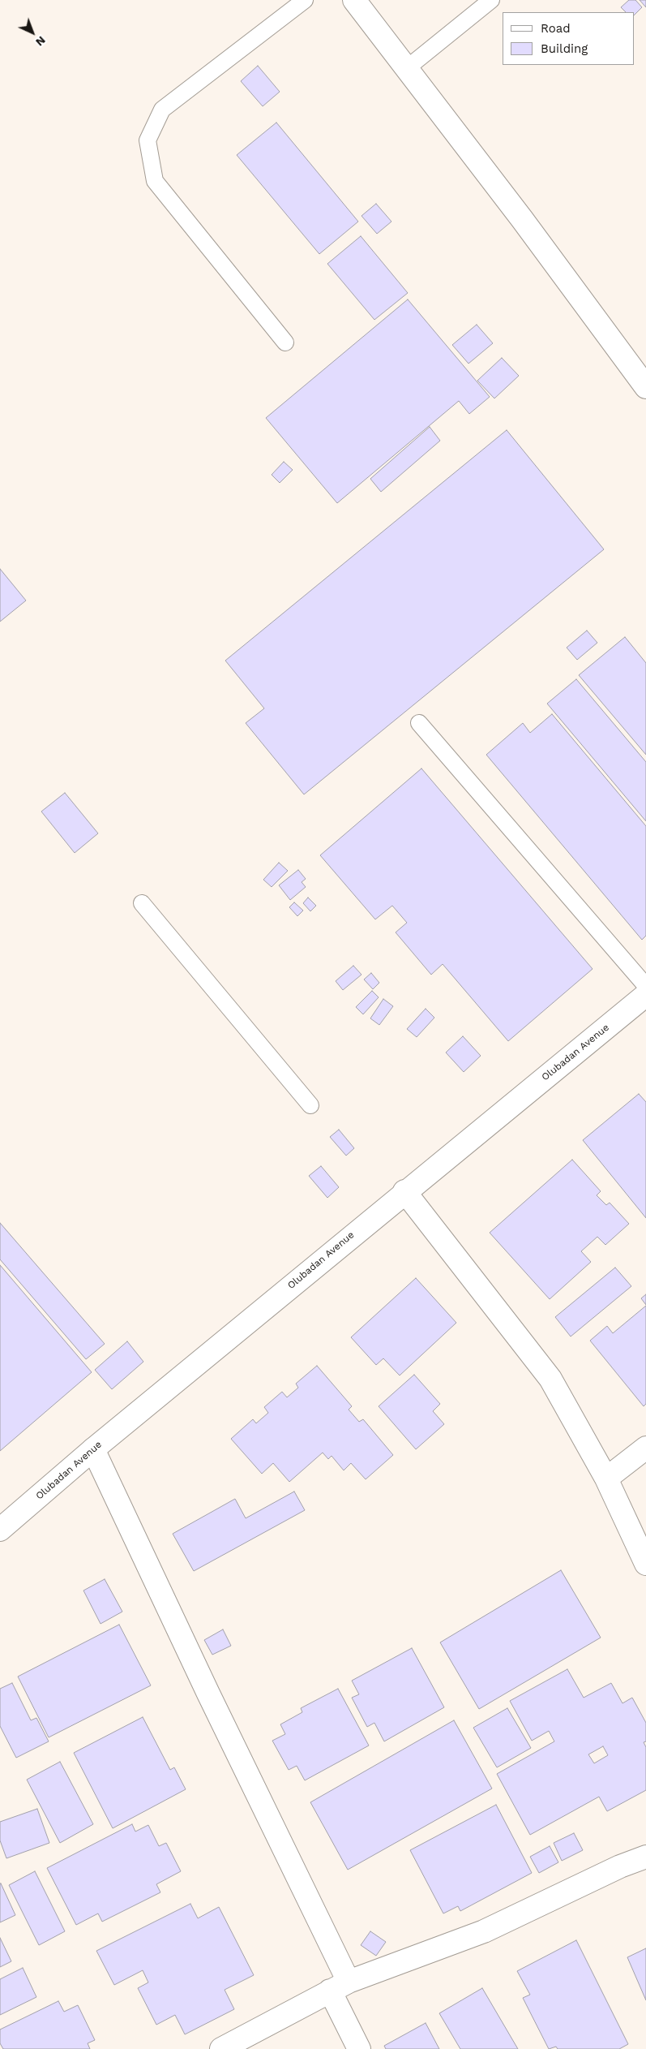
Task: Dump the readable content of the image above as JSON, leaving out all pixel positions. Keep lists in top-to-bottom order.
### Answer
{
  "streets": {
    "street": ["Olubadan Avenue"]
  },
  "legend": ["Road", "Building"],
  "north": "bottom right"
}
